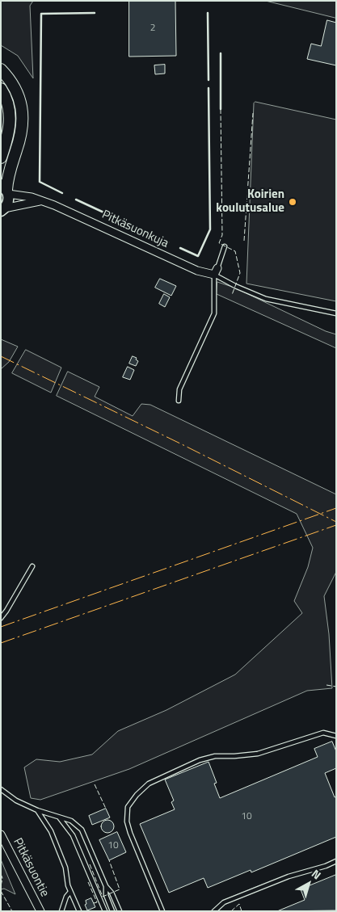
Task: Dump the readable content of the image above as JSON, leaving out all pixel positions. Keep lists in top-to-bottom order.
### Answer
{
  "streets": {
    "street": ["Pitkäsuonkuja", "Pitkäsuontie"]
  },
  "places": ["Koirien koulutusalue"],
  "house_numbers": ["2", "10", "10"],
  "north": "top right"
}
